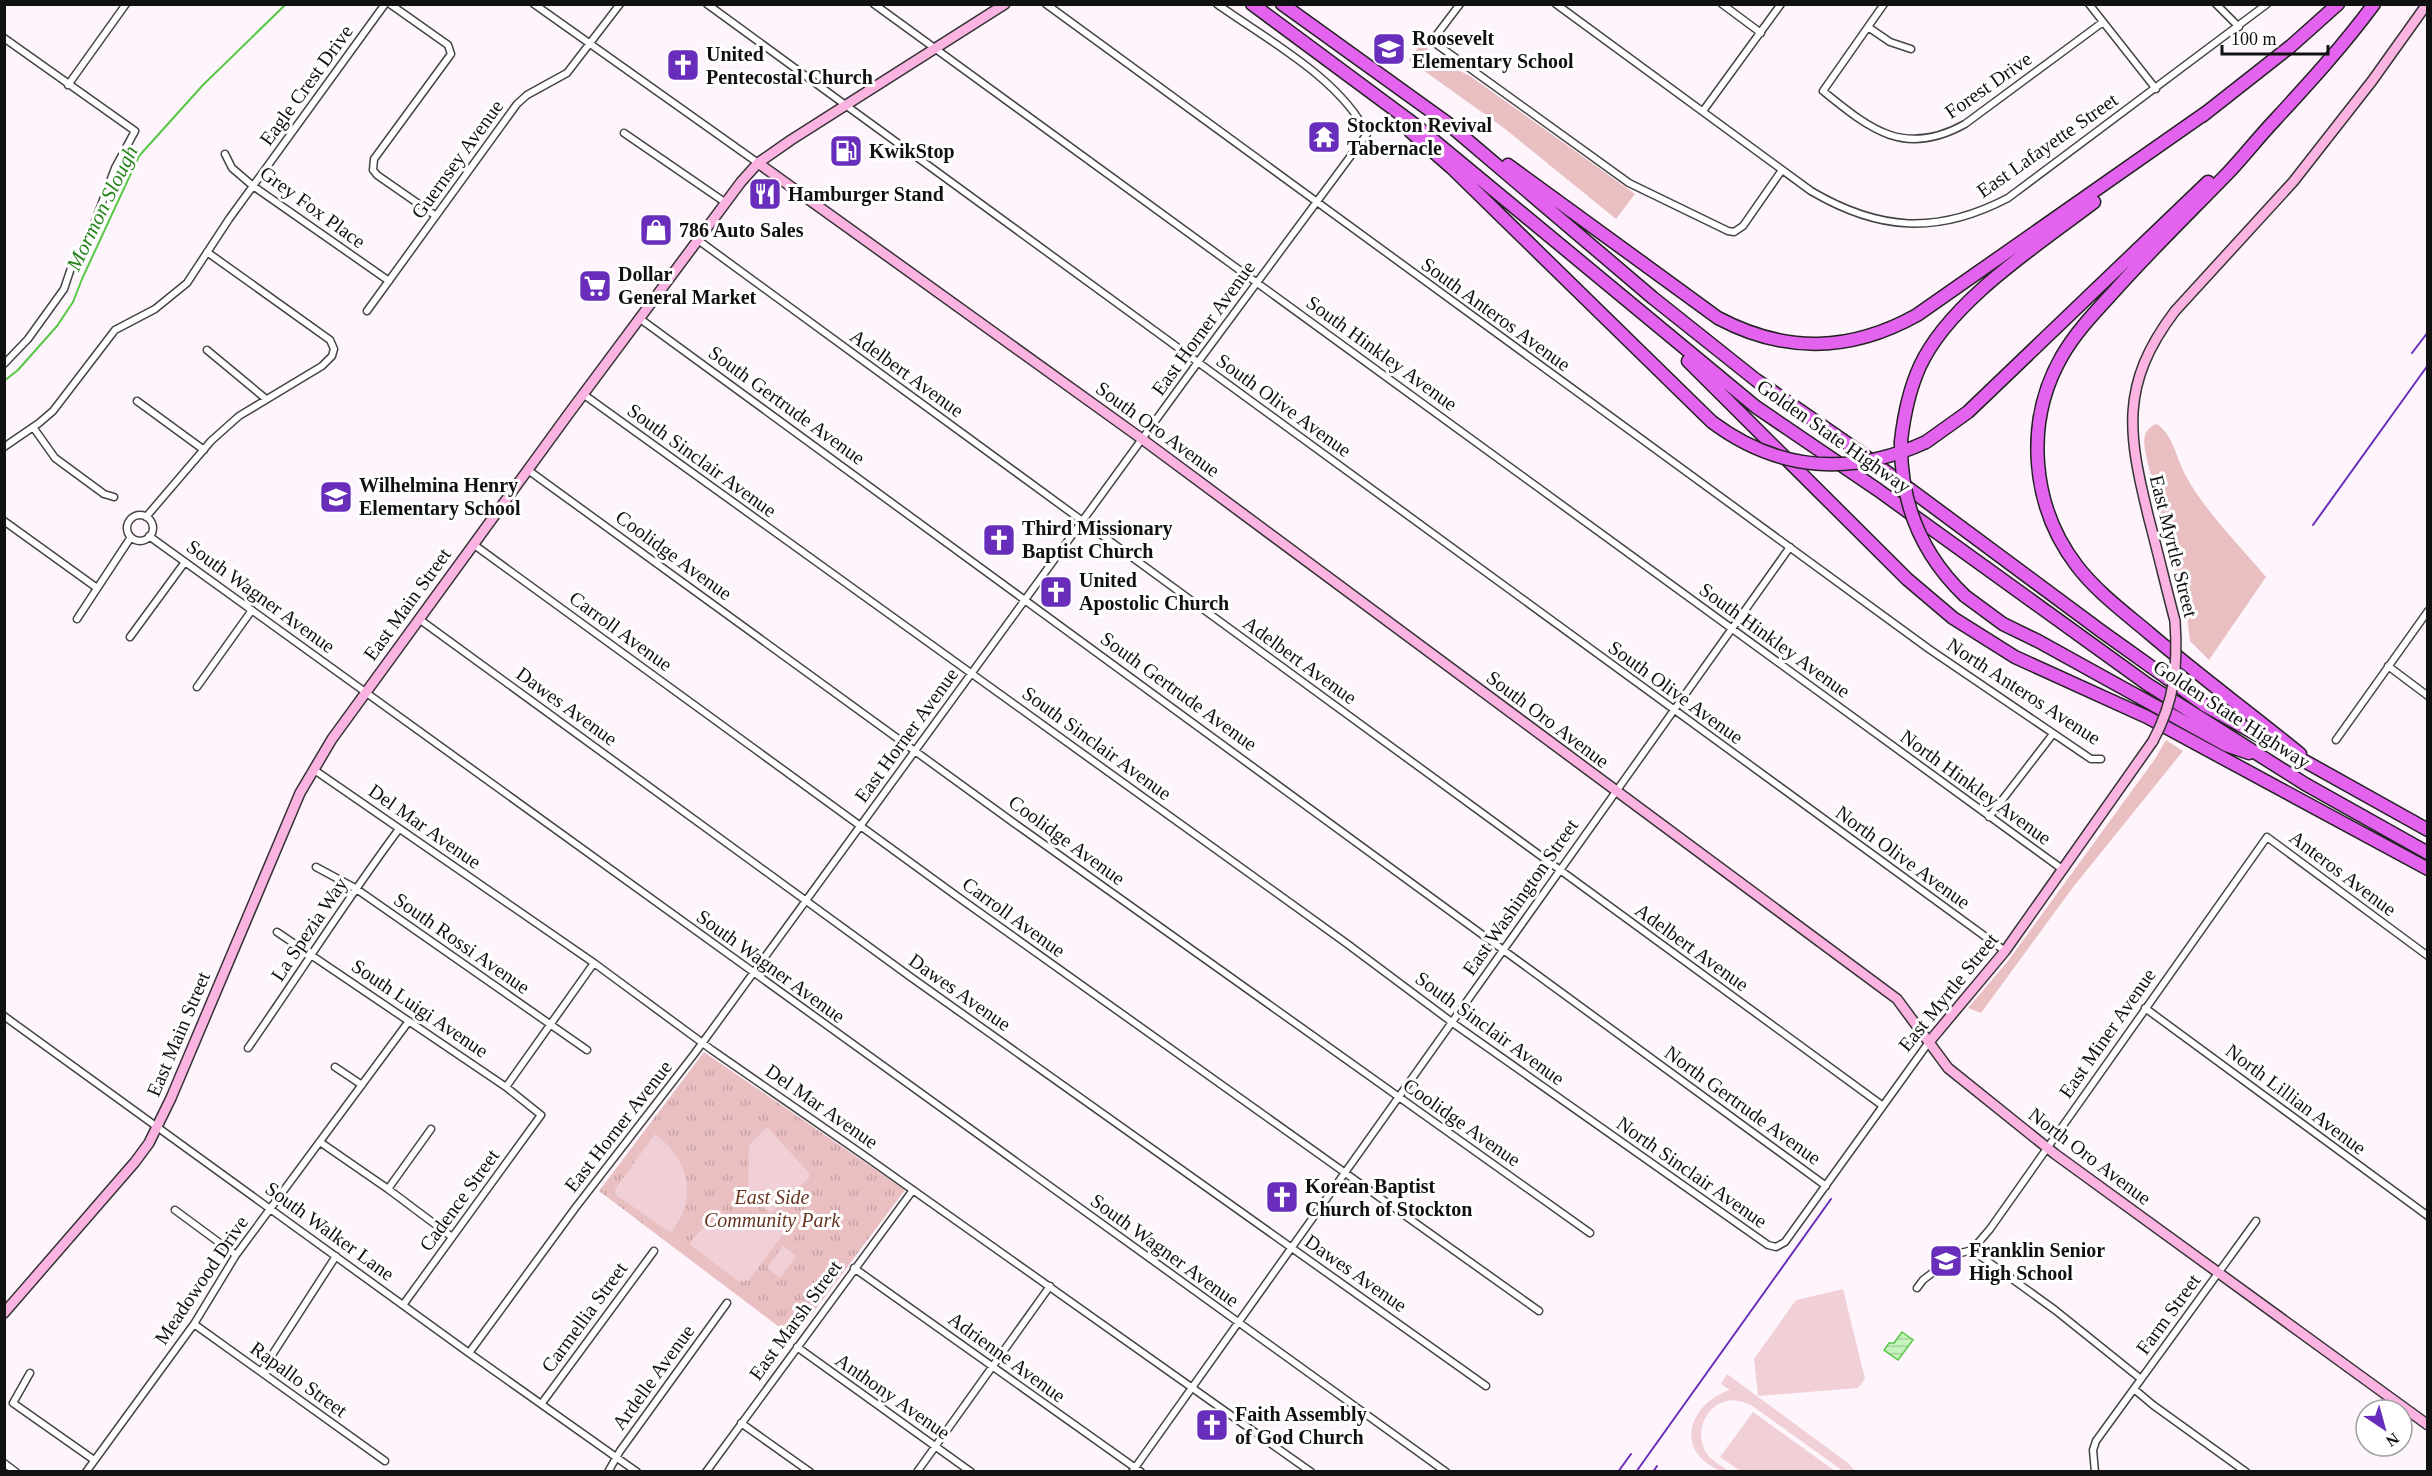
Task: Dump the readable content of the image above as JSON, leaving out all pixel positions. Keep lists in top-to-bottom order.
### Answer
{
  "streets": {
    "highway": ["Golden State Highway"],
    "street": [
      "Eagle Crest Drive",
      "Forest Drive",
      "East Lafayette Street",
      "Guernsey Avenue",
      "Grey Fox Place",
      "South Anteros Avenue",
      "East Horner Avenue",
      "South Hinkley Avenue",
      "Adelbert Avenue",
      "South Gertrude Avenue",
      "South Olive Avenue",
      "South Oro Avenue",
      "South Sinclair Avenue",
      "East Myrtle Street",
      "Coolidge Avenue",
      "South Wagner Avenue",
      "East Main Street",
      "Carroll Avenue",
      "North Anteros Avenue",
      "Dawes Avenue",
      "North Hinkley Avenue",
      "Del Mar Avenue",
      "North Olive Avenue",
      "Anteros Avenue",
      "East Washington Street",
      "La Spezia Way",
      "South Rossi Avenue",
      "South Luigi Avenue",
      "East Miner Avenue",
      "North Lillian Avenue",
      "North Gertrude Avenue",
      "North Oro Avenue",
      "North Sinclair Avenue",
      "Cadence Street",
      "South Walker Lane",
      "Meadowood Drive",
      "Farm Street",
      "Carmellia Street",
      "East Marsh Street",
      "Adrienne Avenue",
      "Ardelle Avenue",
      "Rapallo Street",
      "Anthony Avenue"
    ]
  },
  "crossings": [
    ["Eagle Crest Drive", "Grey Fox Place"],
    ["Guernsey Avenue", "Grey Fox Place"],
    ["Guernsey Avenue", "South Oro Avenue"],
    ["South Anteros Avenue", "East Horner Avenue"],
    ["South Anteros Avenue", "North Anteros Avenue"],
    ["South Anteros Avenue", "East Washington Street"],
    ["East Horner Avenue", "South Hinkley Avenue"],
    ["East Horner Avenue", "Adelbert Avenue"],
    ["East Horner Avenue", "South Gertrude Avenue"],
    ["East Horner Avenue", "South Olive Avenue"],
    ["East Horner Avenue", "South Oro Avenue"],
    ["East Horner Avenue", "South Sinclair Avenue"],
    ["East Horner Avenue", "Coolidge Avenue"],
    ["East Horner Avenue", "South Wagner Avenue"],
    ["East Horner Avenue", "Carroll Avenue"],
    ["East Horner Avenue", "Dawes Avenue"],
    ["East Horner Avenue", "Del Mar Avenue"],
    ["East Horner Avenue", "South Walker Lane"],
    ["South Hinkley Avenue", "East Main Street"],
    ["South Hinkley Avenue", "North Hinkley Avenue"],
    ["South Hinkley Avenue", "East Washington Street"],
    ["Adelbert Avenue", "East Myrtle Street"],
    ["Adelbert Avenue", "East Main Street"],
    ["Adelbert Avenue", "East Washington Street"],
    ["South Gertrude Avenue", "East Main Street"],
    ["South Gertrude Avenue", "East Washington Street"],
    ["South Gertrude Avenue", "North Gertrude Avenue"],
    ["South Olive Avenue", "East Main Street"],
    ["South Olive Avenue", "North Olive Avenue"],
    ["South Olive Avenue", "East Washington Street"],
    ["South Oro Avenue", "East Main Street"],
    ["South Oro Avenue", "East Washington Street"],
    ["South Oro Avenue", "North Oro Avenue"],
    ["South Sinclair Avenue", "East Main Street"],
    ["South Sinclair Avenue", "East Washington Street"],
    ["South Sinclair Avenue", "North Sinclair Avenue"],
    ["East Myrtle Street", "North Hinkley Avenue"],
    ["East Myrtle Street", "North Olive Avenue"],
    ["East Myrtle Street", "North Gertrude Avenue"],
    ["East Myrtle Street", "North Oro Avenue"],
    ["East Myrtle Street", "North Sinclair Avenue"],
    ["Coolidge Avenue", "East Main Street"],
    ["Coolidge Avenue", "East Washington Street"],
    ["South Wagner Avenue", "East Main Street"],
    ["South Wagner Avenue", "East Washington Street"],
    ["East Main Street", "Carroll Avenue"],
    ["East Main Street", "Dawes Avenue"],
    ["East Main Street", "Del Mar Avenue"],
    ["East Main Street", "South Walker Lane"],
    ["Carroll Avenue", "East Washington Street"],
    ["Dawes Avenue", "East Washington Street"],
    ["Del Mar Avenue", "East Washington Street"],
    ["Del Mar Avenue", "La Spezia Way"],
    ["Del Mar Avenue", "East Marsh Street"],
    ["Anteros Avenue", "East Miner Avenue"],
    ["East Washington Street", "Adrienne Avenue"],
    ["La Spezia Way", "South Rossi Avenue"],
    ["La Spezia Way", "South Luigi Avenue"],
    ["South Luigi Avenue", "Cadence Street"],
    ["South Luigi Avenue", "Meadowood Drive"],
    ["East Miner Avenue", "North Lillian Avenue"],
    ["East Miner Avenue", "North Oro Avenue"],
    ["North Oro Avenue", "Farm Street"],
    ["Cadence Street", "South Walker Lane"],
    ["South Walker Lane", "Meadowood Drive"],
    ["South Walker Lane", "Carmellia Street"],
    ["South Walker Lane", "Ardelle Avenue"],
    ["Meadowood Drive", "Rapallo Street"],
    ["East Marsh Street", "Adrienne Avenue"],
    ["East Marsh Street", "Anthony Avenue"]
  ],
  "water": ["Mormon Slough"],
  "parks": ["East Side Community Park"],
  "places": {
    "school or university": ["Roosevelt Elementary School", "Wilhelmina Henry Elementary School", "Franklin Senior High School"],
    "church": [
      "United Pentecostal Church",
      "Third Missionary Baptist Church",
      "United Apostolic Church",
      "Korean Baptist Church of Stockton",
      "Faith Assembly of God Church"
    ],
    "temple": ["Stockton Revival Tabernacle"],
    "fuel station": ["KwikStop"],
    "restaurant": ["Hamburger Stand"],
    "shop": ["786 Auto Sales"],
    "supermarket": ["Dollar General Market"]
  },
  "scale_bar": "100 m",
  "north": "bottom right"
}
